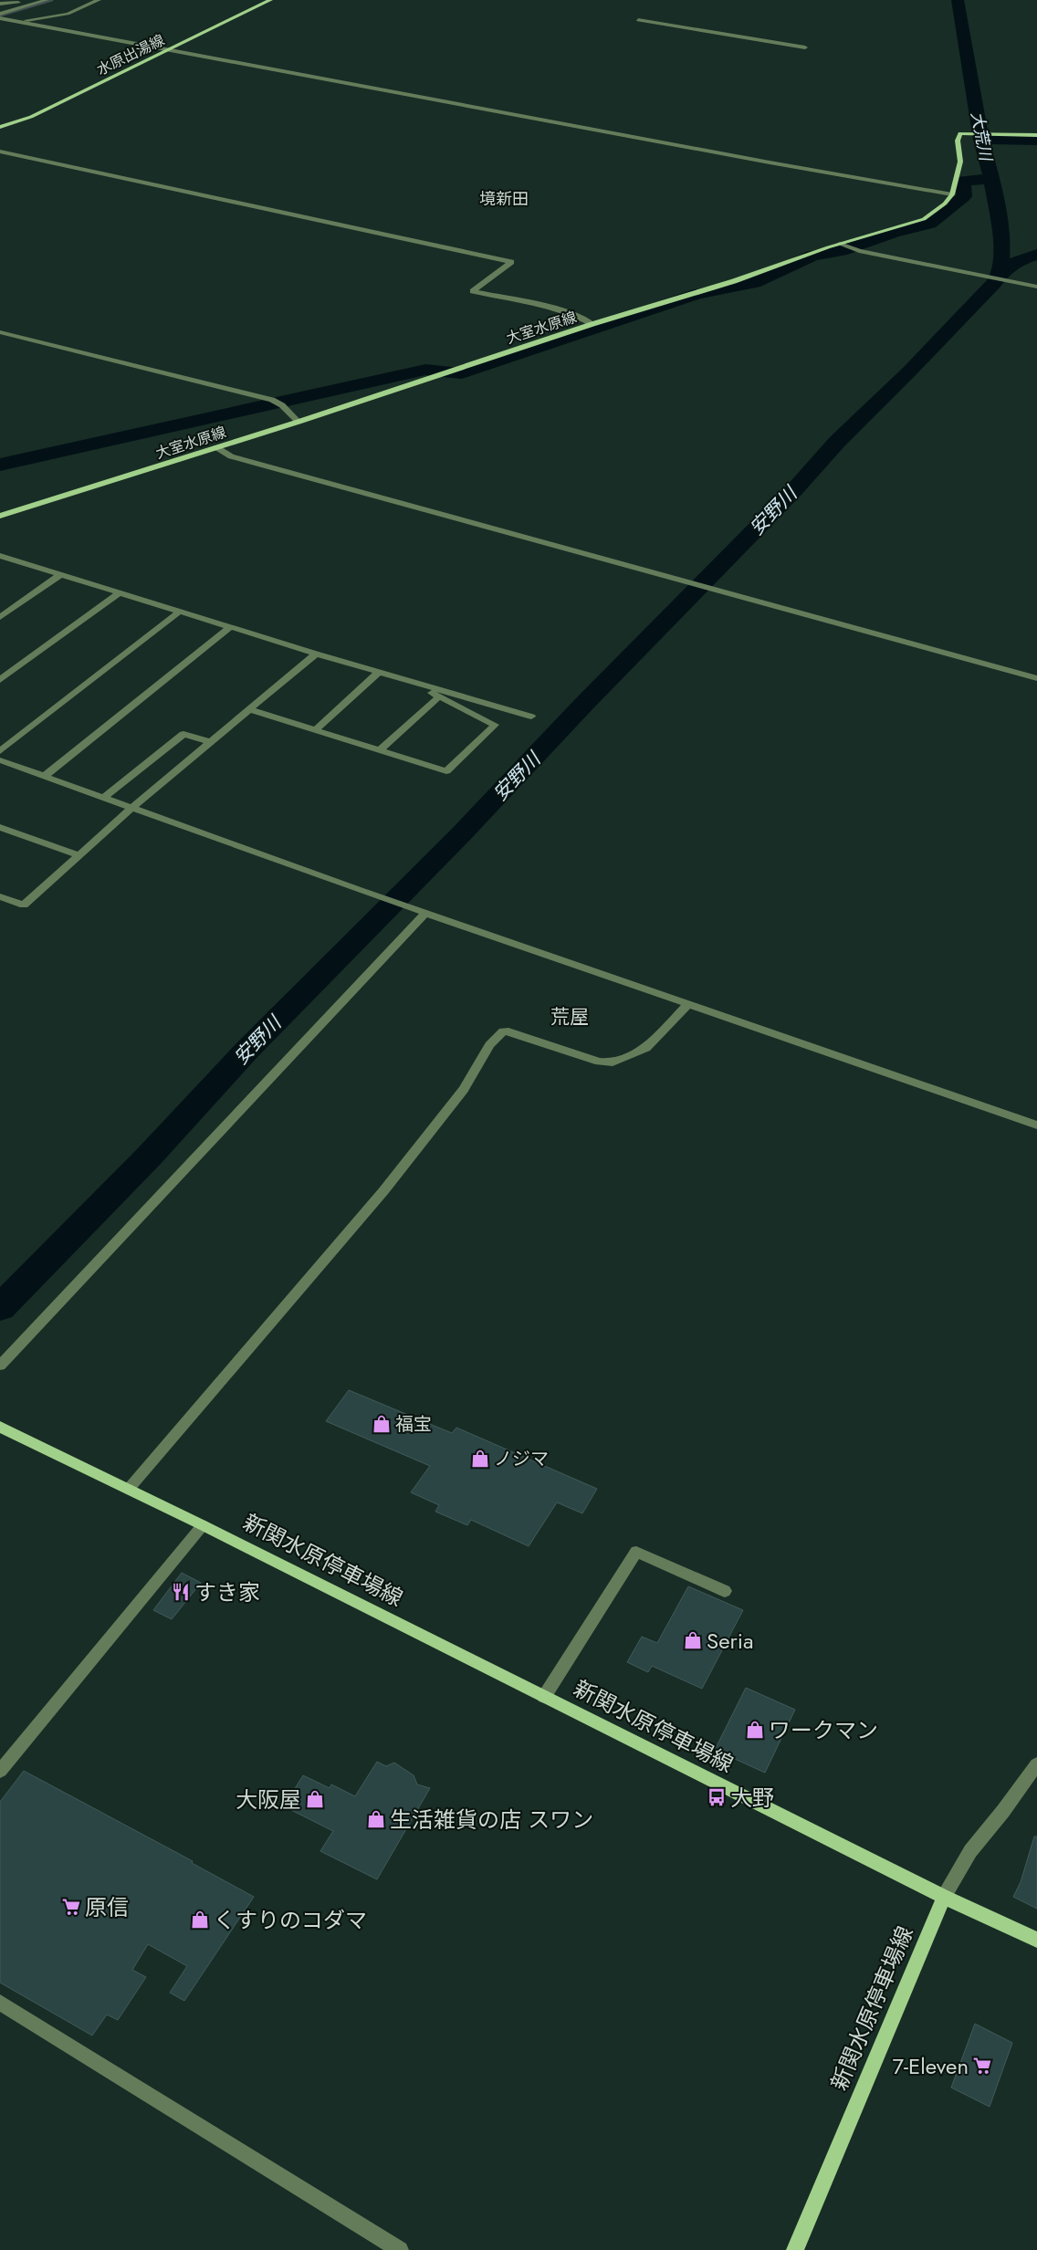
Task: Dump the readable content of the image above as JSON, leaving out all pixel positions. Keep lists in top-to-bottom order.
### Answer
{
  "streets": {
    "main road": ["水原出湯線", "大室水原線", "新関水原停車場線"]
  },
  "districts": ["境新田", "荒屋"],
  "water": ["大荒川", "安野川"],
  "places": {
    "shop": [
      "福宝",
      "ノジマ",
      "Seria",
      "ワークマン",
      "大阪屋",
      "生活雑貨の店 スワン",
      "くすりのコダマ"
    ],
    "restaurant": ["すき家"],
    "bus stop": ["大野"],
    "supermarket": ["原信", "7-Eleven"]
  }
}
